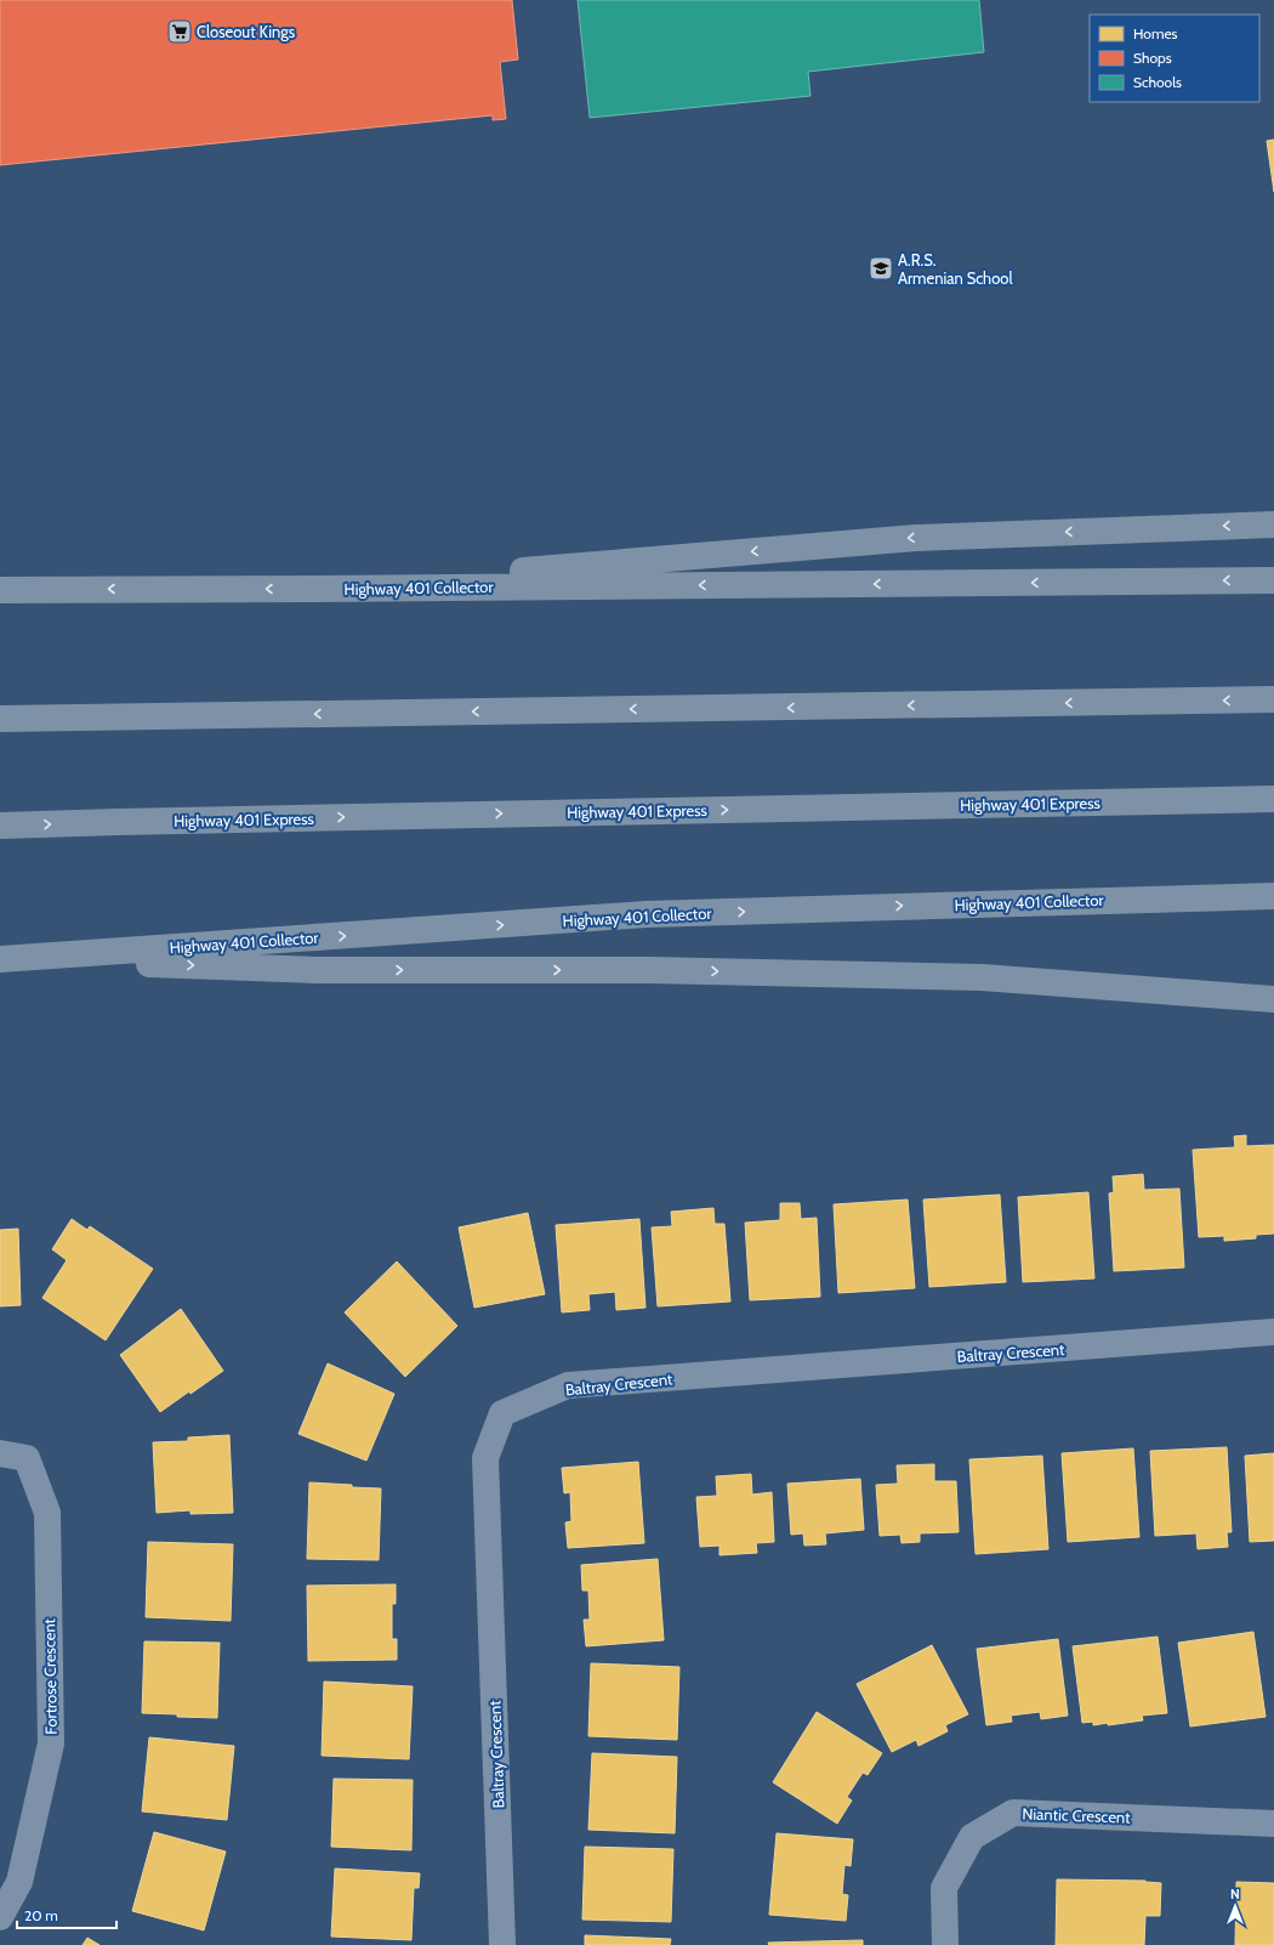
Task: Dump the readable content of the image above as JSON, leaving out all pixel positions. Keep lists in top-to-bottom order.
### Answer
{
  "streets": {
    "highway": ["Highway 401 Collector", "Highway 401 Express"],
    "street": ["Baltray Crescent", "Fortrose Crescent", "Niantic Crescent"]
  },
  "places": {
    "supermarket": ["Closeout Kings"],
    "school or university": ["A.R.S. Armenian School"]
  },
  "legend": ["Homes", "Shops", "Schools"],
  "scale_bar": "20 m",
  "north": "top"
}
